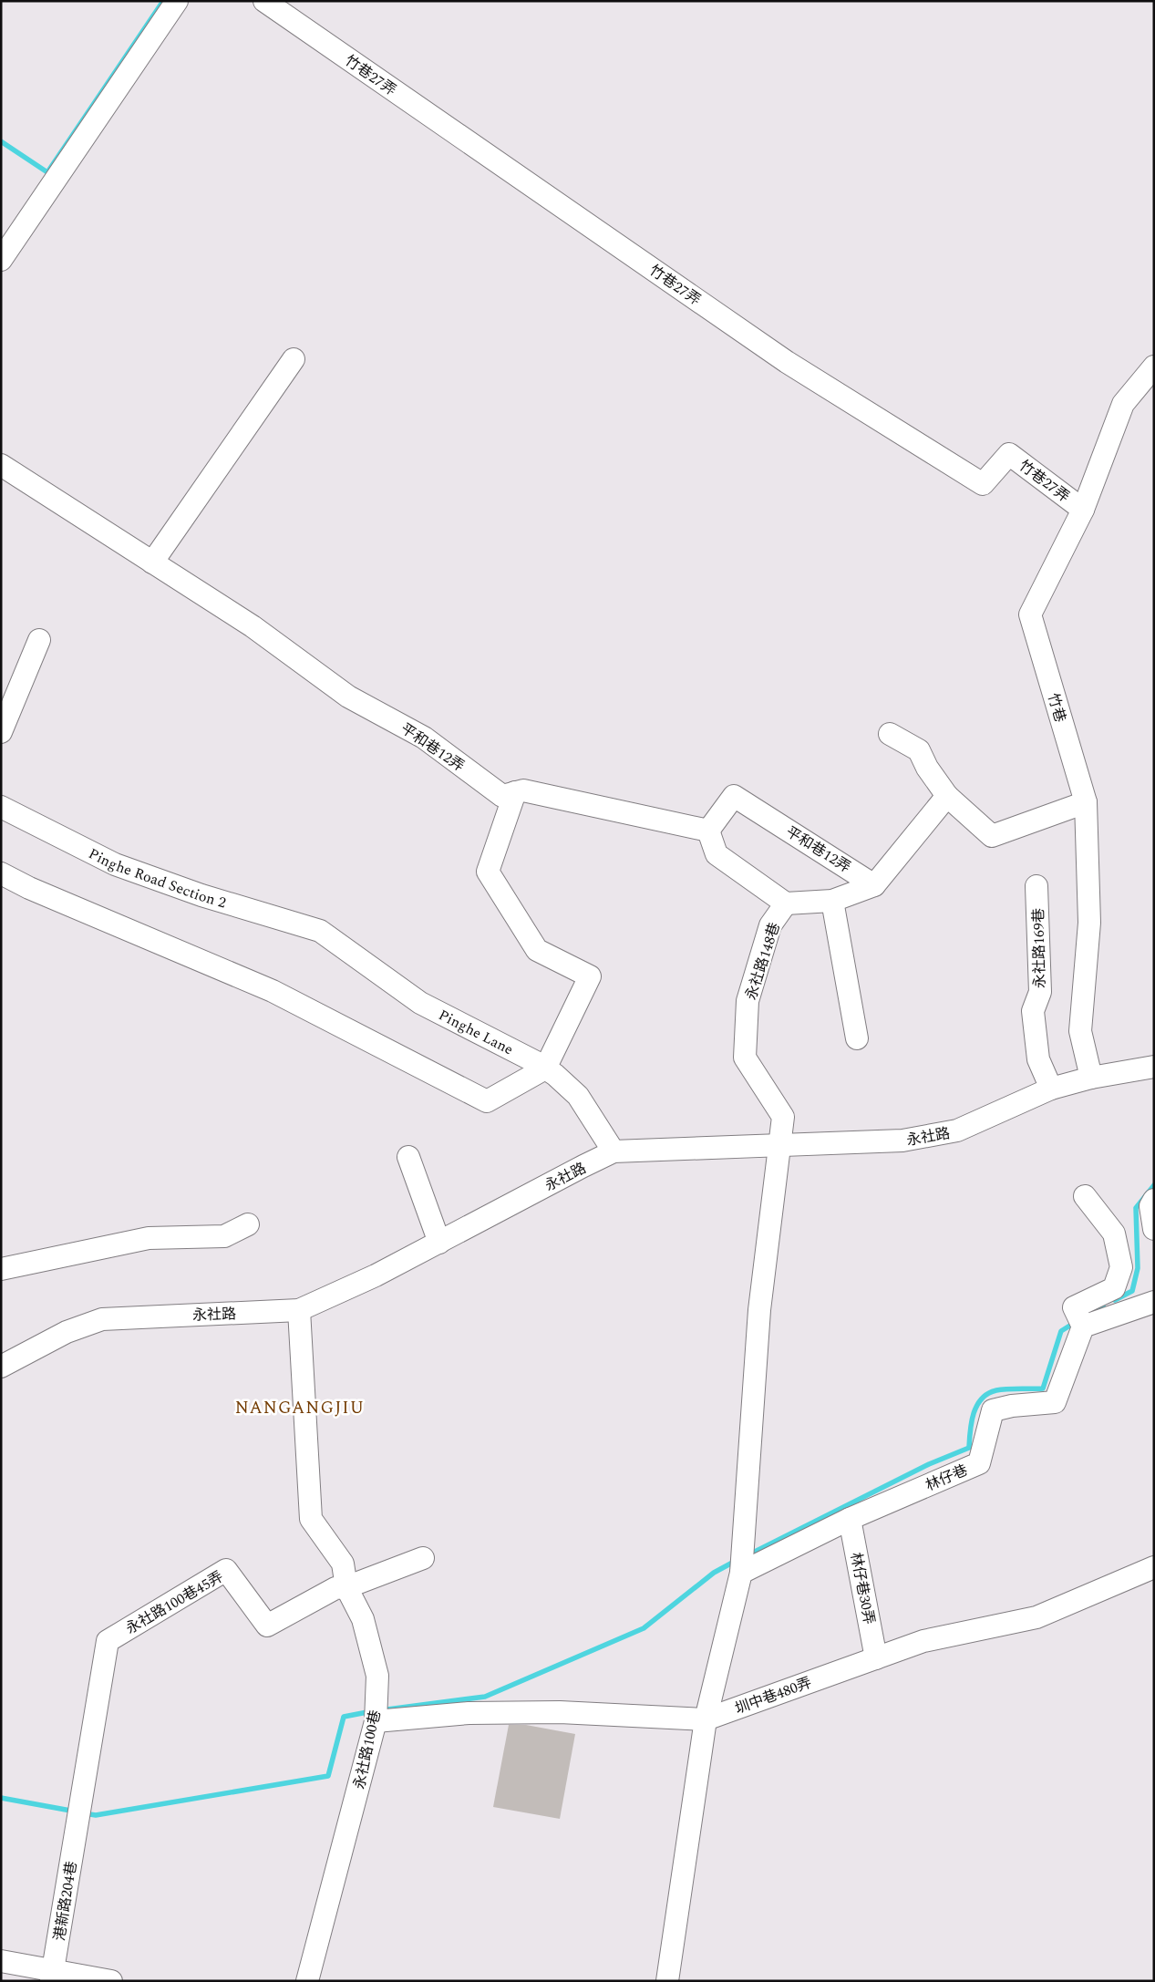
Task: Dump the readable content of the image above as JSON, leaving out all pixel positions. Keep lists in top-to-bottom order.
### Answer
{
  "streets": {
    "street": [
      "竹巷27弄",
      "竹巷",
      "平和巷12弄",
      "Pinghe Road Section 2",
      "永社路169巷",
      "永社路148巷",
      "Pinghe Lane",
      "永社路",
      "林仔巷",
      "林仔巷30弄",
      "永社路100巷45弄",
      "圳中巷480弄",
      "永社路100巷",
      "港新路204巷"
    ]
  },
  "crossings": [
    ["竹巷27弄", "竹巷"],
    ["竹巷", "永社路"],
    ["平和巷12弄", "永社路148巷"],
    ["Pinghe Road Section 2", "Pinghe Lane"],
    ["永社路169巷", "永社路"],
    ["永社路148巷", "永社路"],
    ["永社路148巷", "林仔巷"],
    ["永社路148巷", "圳中巷480弄"],
    ["Pinghe Lane", "永社路"],
    ["永社路", "永社路100巷"],
    ["林仔巷", "林仔巷30弄"],
    ["林仔巷30弄", "圳中巷480弄"],
    ["永社路100巷45弄", "永社路100巷"],
    ["永社路100巷45弄", "港新路204巷"],
    ["圳中巷480弄", "永社路100巷"]
  ],
  "districts": ["NANGANGJIU"]
}
